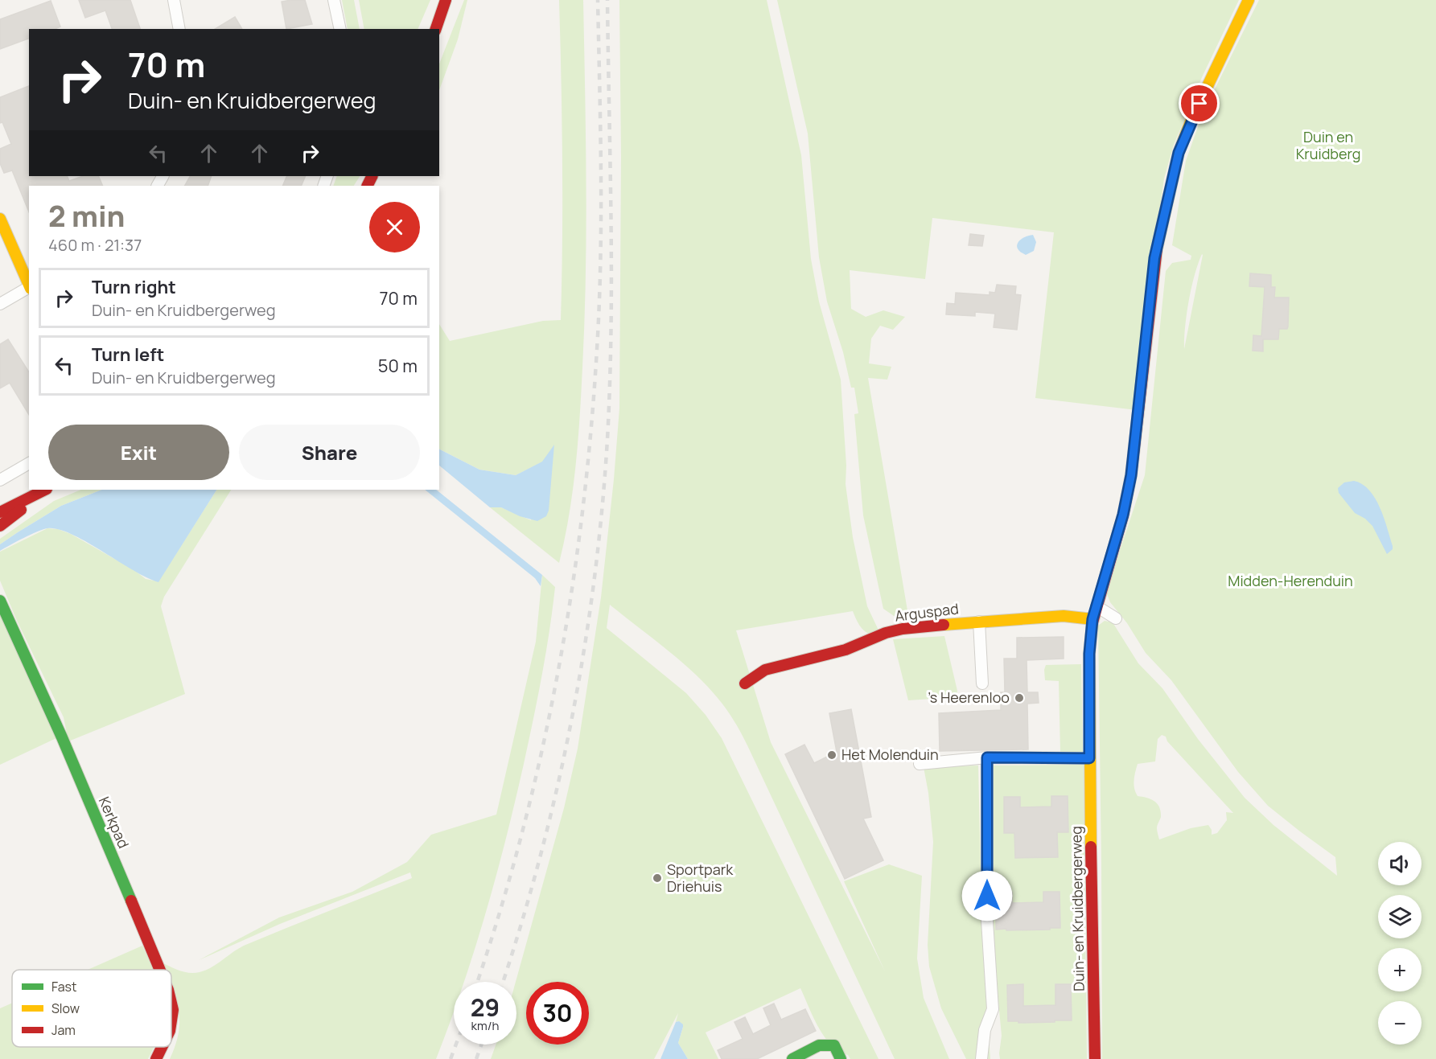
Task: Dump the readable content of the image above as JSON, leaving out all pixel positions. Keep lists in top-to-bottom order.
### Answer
{
  "streets": {
    "street": ["Arguspad", "Kerkpad", "Duin- en Kruidbergerweg"]
  },
  "crossings": [
    ["Arguspad", "Duin- en Kruidbergerweg"]
  ],
  "parks": ["Duin en Kruidberg", "Midden-Herenduin"],
  "places": ["'s Heerenloo", "Het Molenduin", "Sportpark Driehuis"],
  "legend": ["Fast", "Slow", "Jam"],
  "page": {
    "turn": ["70 m", "Duin- en Kruidbergerweg"],
    "heading": ["2 min", "460 m · 21:37"],
    "list": [
      {
        "name": "Turn right",
        "note": "Duin- en Kruidbergerweg",
        "value": "70 m"
      },
      {
        "name": "Turn left",
        "note": "Duin- en Kruidbergerweg",
        "value": "50 m"
      }
    ],
    "buttons": ["Exit", "Share"],
    "map_buttons": ["+", "−"],
    "speed": "29 km/h",
    "limit": "30"
  }
}
